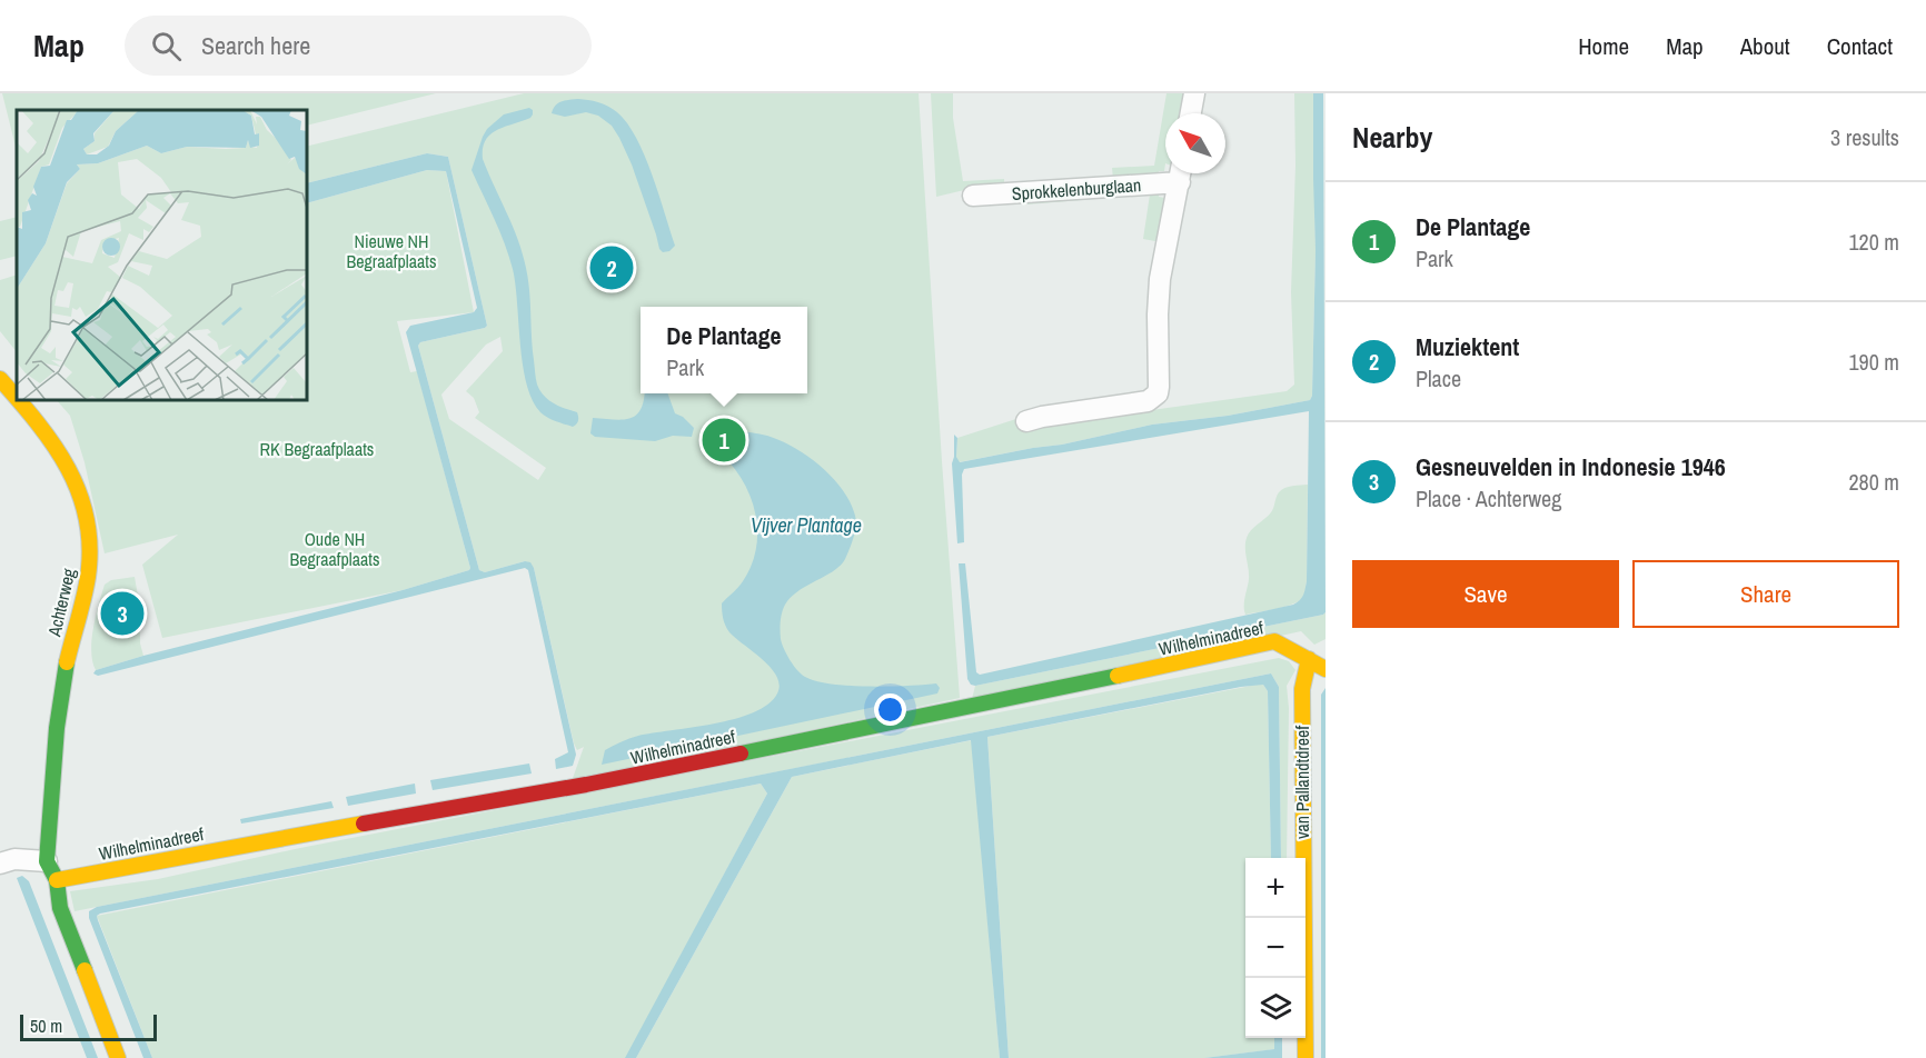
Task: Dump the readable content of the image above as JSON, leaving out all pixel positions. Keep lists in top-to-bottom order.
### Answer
{
  "streets": {
    "street": [
      "Sprokkelenburglaan",
      "Achterweg",
      "Wilhelminadreef",
      "van Pallandtdreef"
    ]
  },
  "crossings": [
    ["Wilhelminadreef", "van Pallandtdreef"]
  ],
  "water": ["Vijver Plantage"],
  "parks": ["Nieuwe NH Begraafplaats", "RK Begraafplaats", "Oude NH Begraafplaats"],
  "scale_bar": "50 m",
  "north": "top left",
  "page": {
    "header": "Map",
    "search": "Search here",
    "nav": [
      "Home",
      "Map",
      "About",
      "Contact"
    ],
    "heading": ["Nearby", "3 results"],
    "list": [
      {
        "mark": "1",
        "name": "De Plantage",
        "note": "Park",
        "value": "120 m"
      },
      {
        "mark": "2",
        "name": "Muziektent",
        "note": "Place",
        "value": "190 m"
      },
      {
        "mark": "3",
        "name": "Gesneuvelden in Indonesie 1946",
        "note": "Place · Achterweg",
        "value": "280 m"
      }
    ],
    "pins": ["2", "1", "3"],
    "popup": ["De Plantage", "Park"],
    "buttons": ["Save", "Share"],
    "map_buttons": ["+", "−"],
    "scale": "50 m"
  }
}
